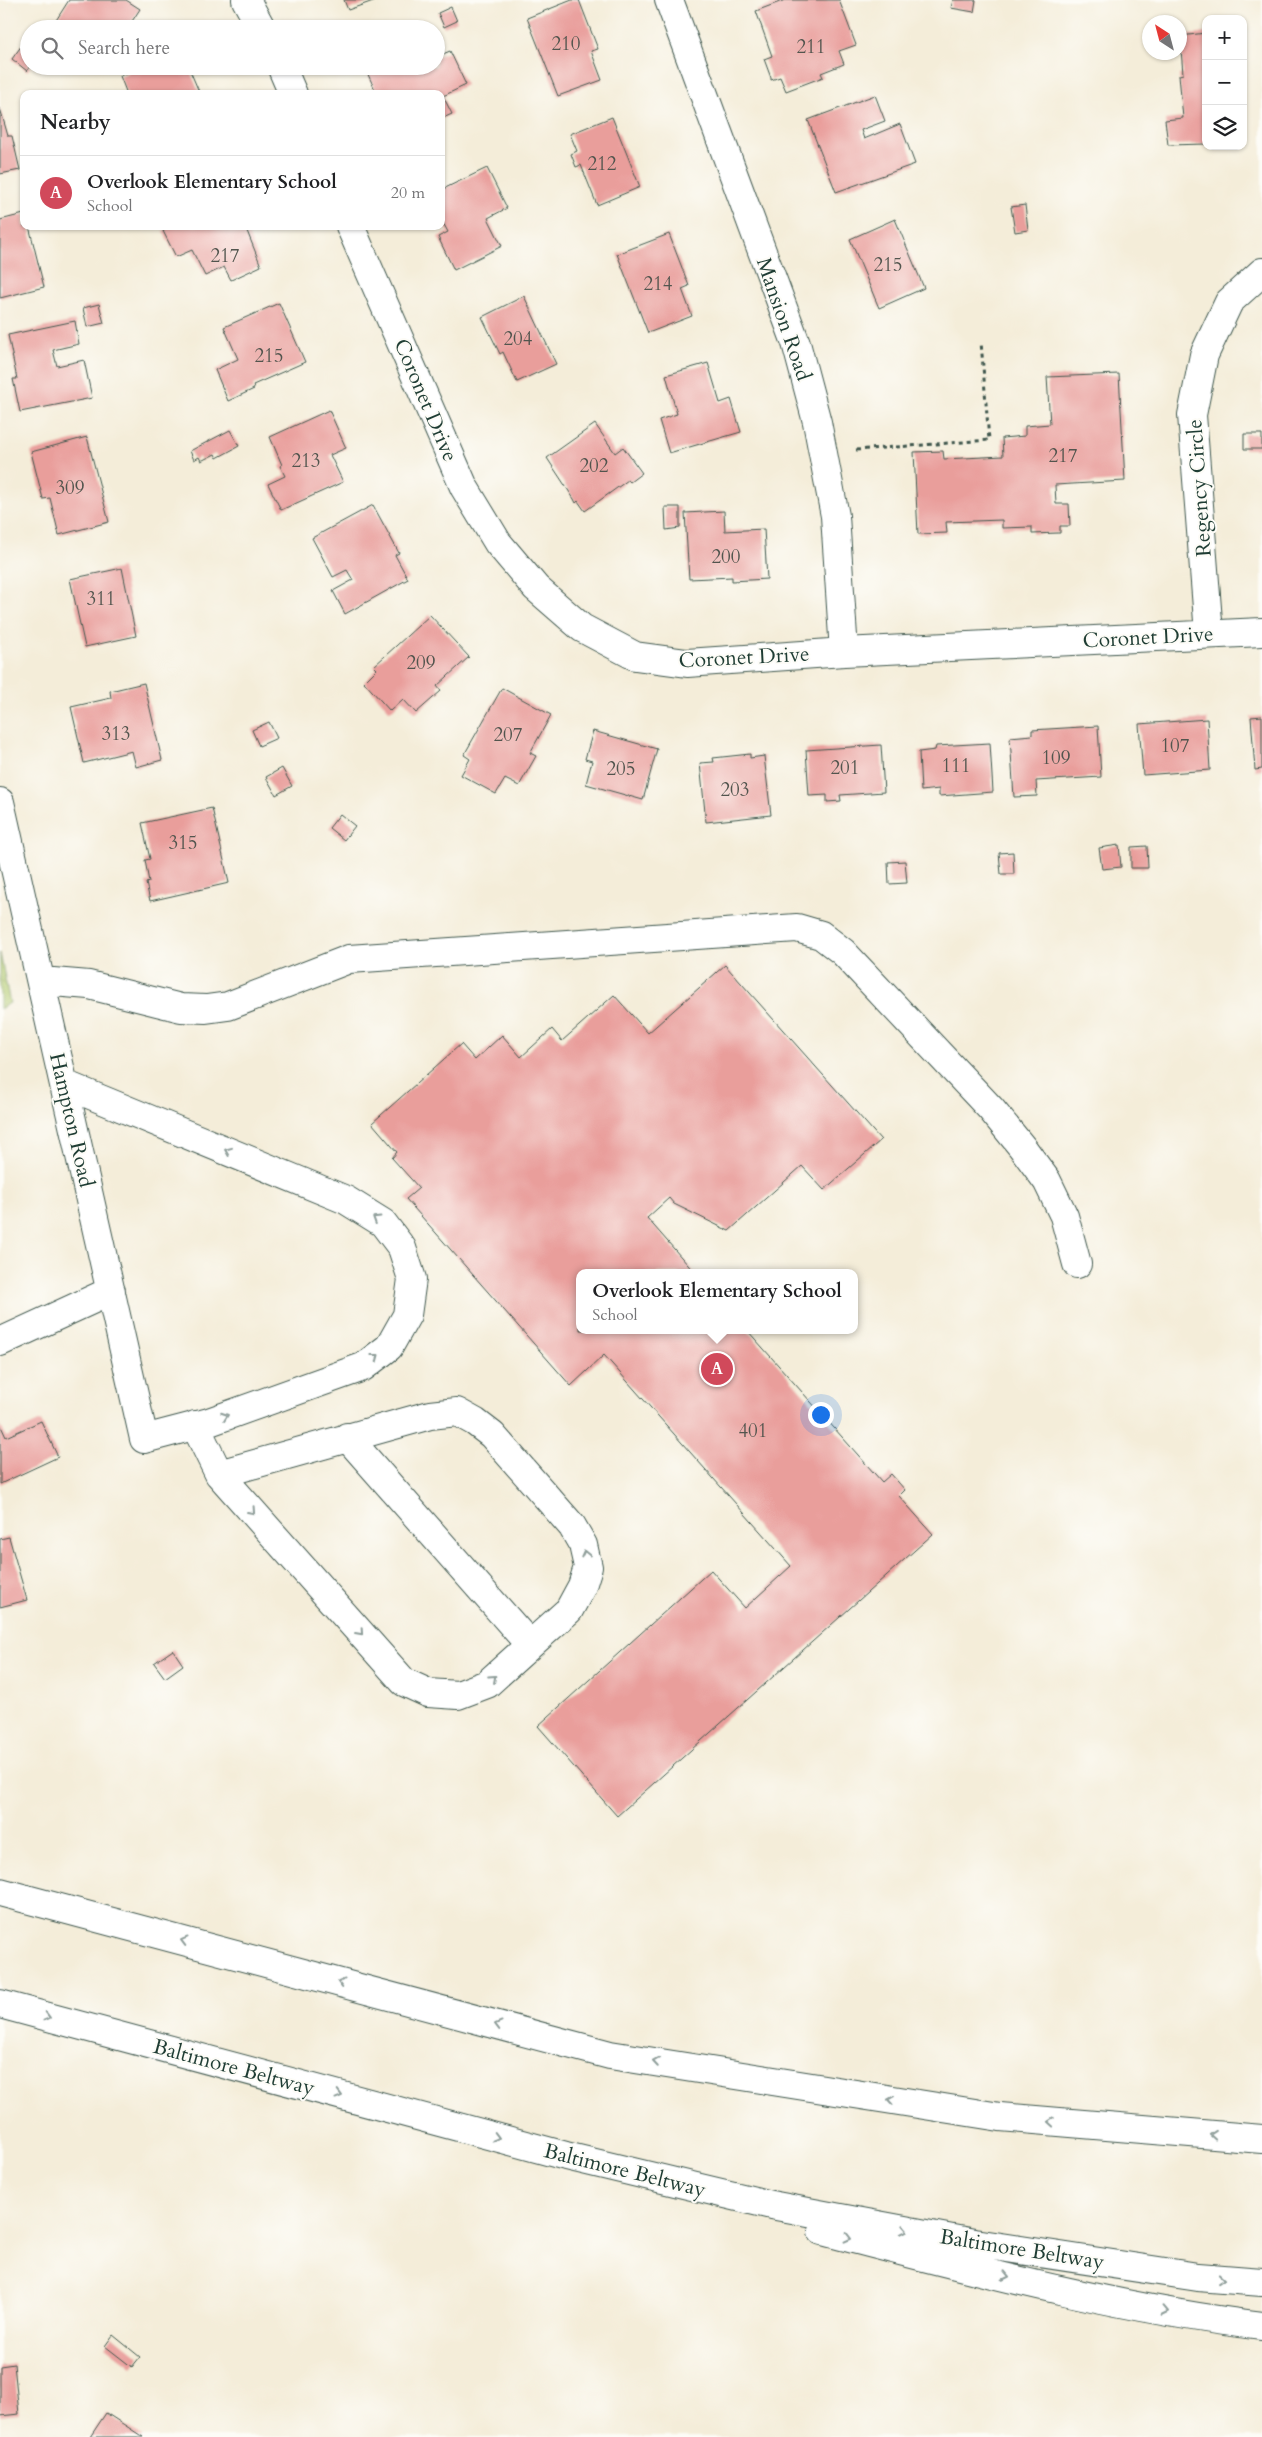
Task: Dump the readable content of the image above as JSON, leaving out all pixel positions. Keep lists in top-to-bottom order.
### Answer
{
  "streets": {
    "main road": [
      "Mansion Road",
      "Coronet Drive",
      "Regency Circle",
      "Hampton Road",
      "Baltimore Beltway"
    ]
  },
  "crossings": [
    ["Mansion Road", "Coronet Drive"],
    ["Coronet Drive", "Regency Circle"]
  ],
  "house_numbers": [
    "210",
    "211",
    "212",
    "217",
    "215",
    "214",
    "204",
    "215",
    "217",
    "213",
    "202",
    "309",
    "200",
    "311",
    "209",
    "313",
    "207",
    "107",
    "109",
    "111",
    "201",
    "205",
    "203",
    "315",
    "401"
  ],
  "north": "top left",
  "page": {
    "map_buttons": ["+", "−"],
    "search": "Search here",
    "heading": "Nearby",
    "list": [
      {
        "mark": "A",
        "name": "Overlook Elementary School",
        "note": "School",
        "value": "20 m"
      }
    ],
    "popup": ["Overlook Elementary School", "School"],
    "pins": "A"
  }
}
